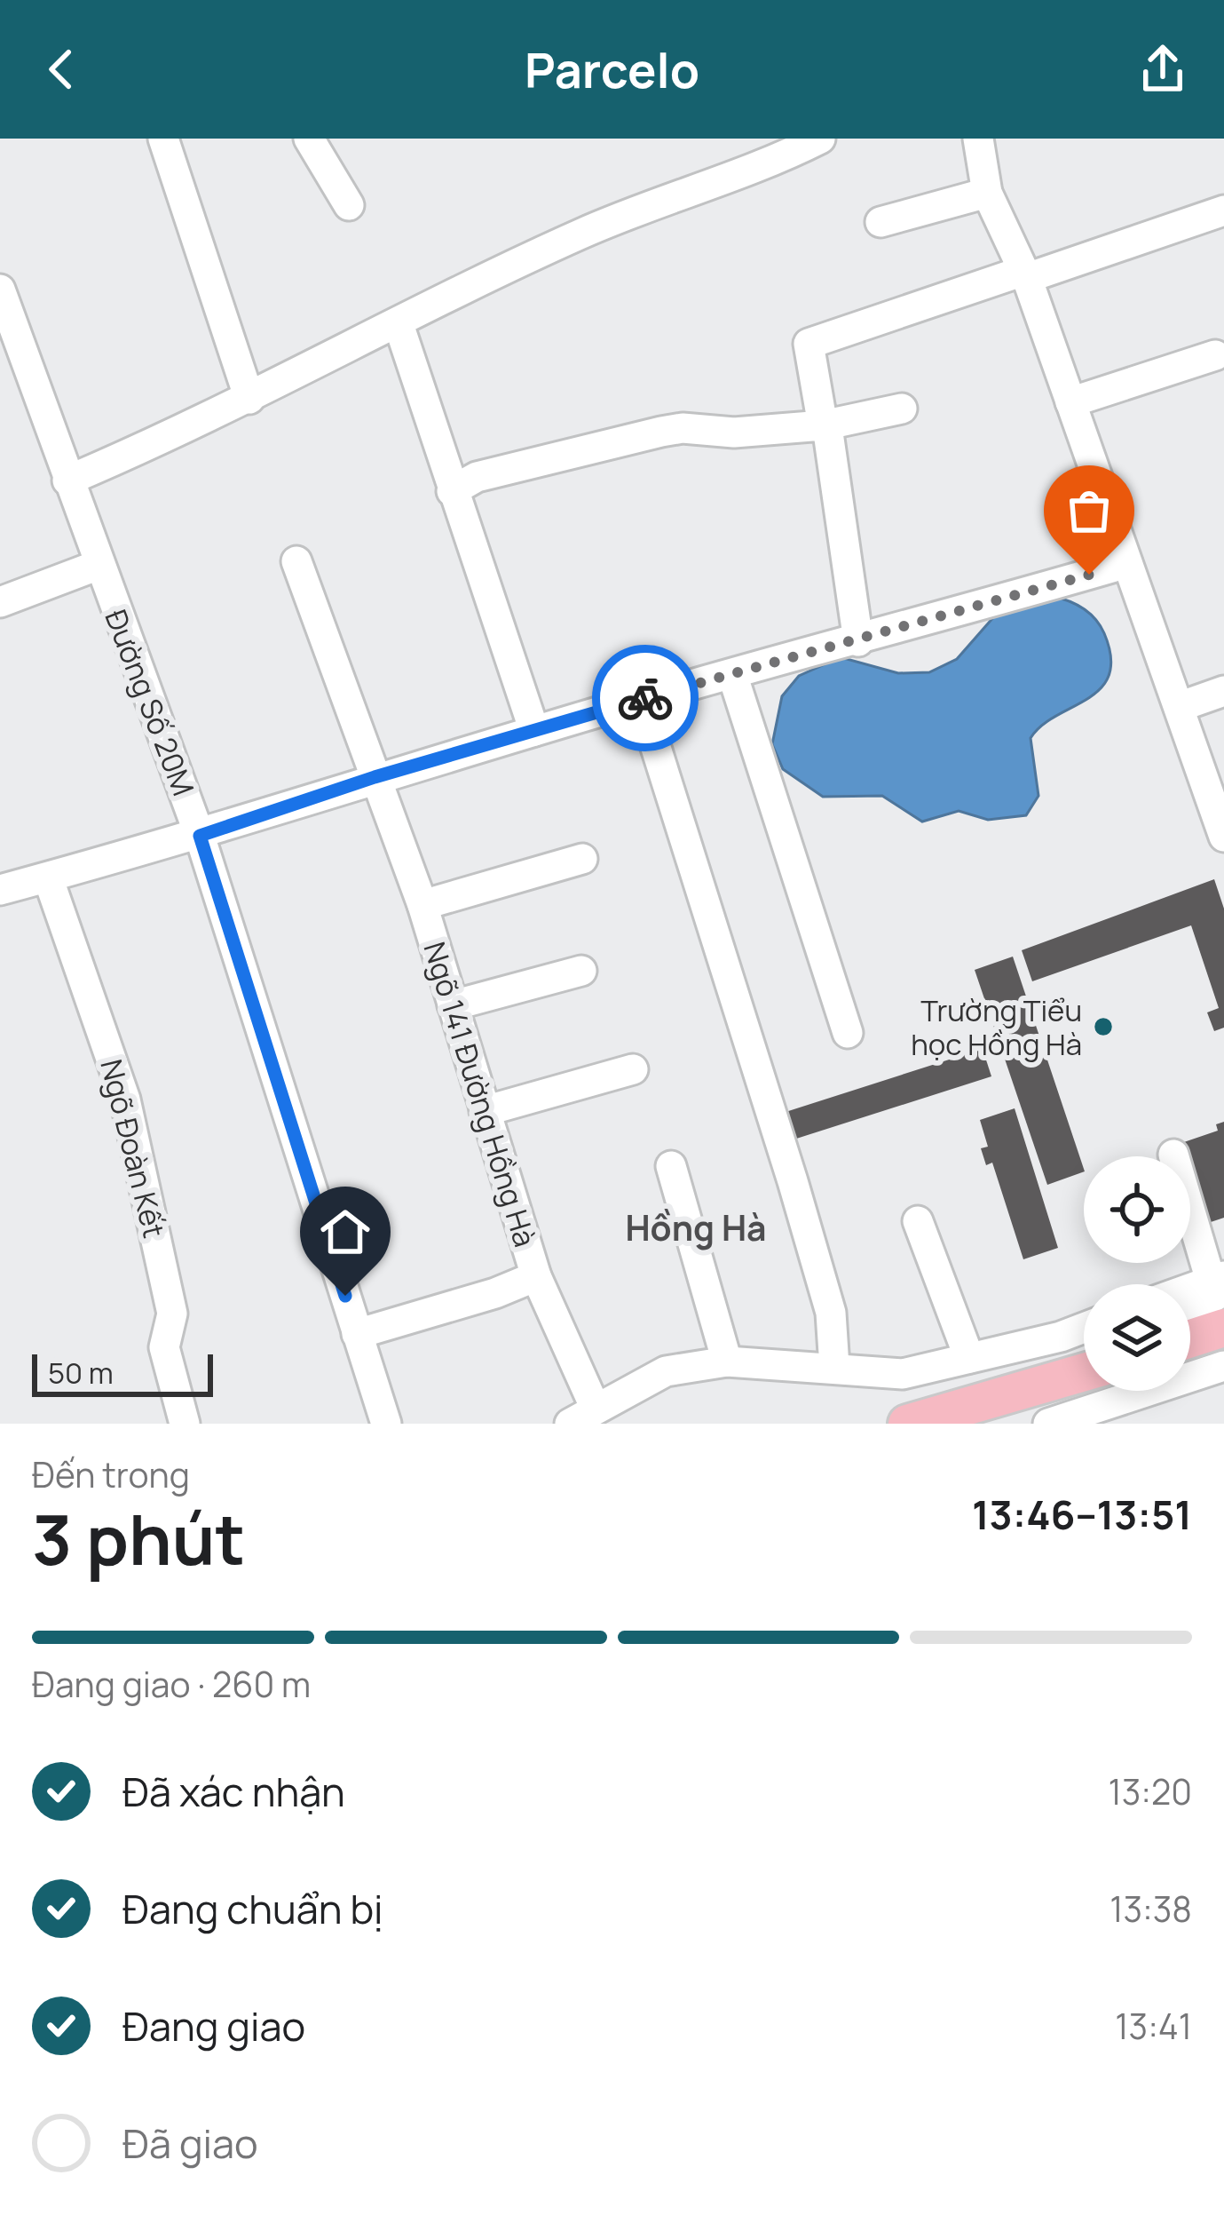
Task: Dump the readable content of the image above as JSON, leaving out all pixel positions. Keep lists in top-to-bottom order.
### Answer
{
  "streets": {
    "street": ["Đường Số 20M", "Ngõ 141 Đường Hồng Hà", "Ngõ Đoàn Kết"]
  },
  "districts": ["Hồng Hà"],
  "places": ["Trường Tiểu học Hồng Hà"],
  "scale_bar": "50 m",
  "page": {
    "header": "Parcelo",
    "scale": "50 m",
    "heading": ["3 phút", "Đến trong", "13:46–13:51"],
    "bar": "Đang giao · 260 m",
    "list": [
      ["Đã xác nhận", "13:20"],
      ["Đang chuẩn bị", "13:38"],
      ["Đang giao", "13:41"],
      "Đã giao"
    ]
  }
}
